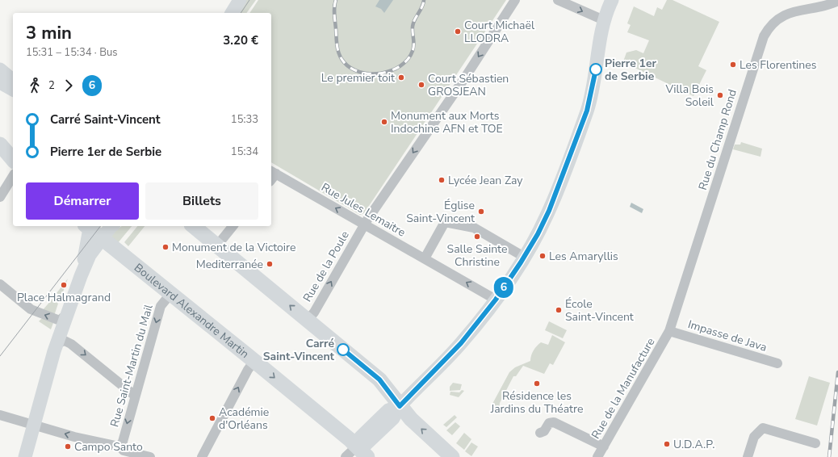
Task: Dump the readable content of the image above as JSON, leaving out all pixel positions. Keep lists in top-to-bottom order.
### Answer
{
  "streets": {
    "main road": ["Boulevard Alexandre Martin"],
    "street": [
      "Rue du Champ Rond",
      "Rue Jules Lemaitre",
      "Rue de la Poule",
      "Impasse de Java",
      "Rue Saint-Martin du Mail",
      "Rue de la Manufacture"
    ]
  },
  "crossings": [
    ["Rue du Champ Rond", "Impasse de Java"],
    ["Rue du Champ Rond", "Rue de la Manufacture"],
    ["Rue Jules Lemaitre", "Rue de la Poule"],
    ["Boulevard Alexandre Martin", "Rue Saint-Martin du Mail"],
    ["Impasse de Java", "Rue de la Manufacture"]
  ],
  "one_way": ["Rue Jules Lemaitre", "Rue Saint-Martin du Mail"],
  "places": [
    "Court Michaël LLODRA",
    "Les Florentines",
    "Pierre 1er de Serbie",
    "Le premier toit",
    "Court Sébastien GROSJEAN",
    "Villa Bois Soleil",
    "Monument aux Morts Indochine AFN et TOE",
    "Lycée Jean Zay",
    "Église Saint-Vincent",
    "Salle Sainte Christine",
    "Monument de la Victoire",
    "Les Amaryllis",
    "Mediterranée",
    "Place Halmagrand",
    "École Saint-Vincent",
    "Carré Saint-Vincent",
    "Résidence les Jardins du Théatre",
    "Académie d'Orléans",
    "U.D.A.P.",
    "Campo Santo"
  ],
  "lines": ["bus line 6"],
  "page": {
    "on_map": "6",
    "heading": ["3 min", "15:31 – 15:34 · Bus", "3.20 €"],
    "legs": ["2", "6"],
    "list": [
      {
        "name": "Carré Saint-Vincent",
        "value": "15:33"
      },
      {
        "name": "Pierre 1er de Serbie",
        "value": "15:34"
      }
    ],
    "buttons": ["Démarrer", "Billets"]
  }
}
